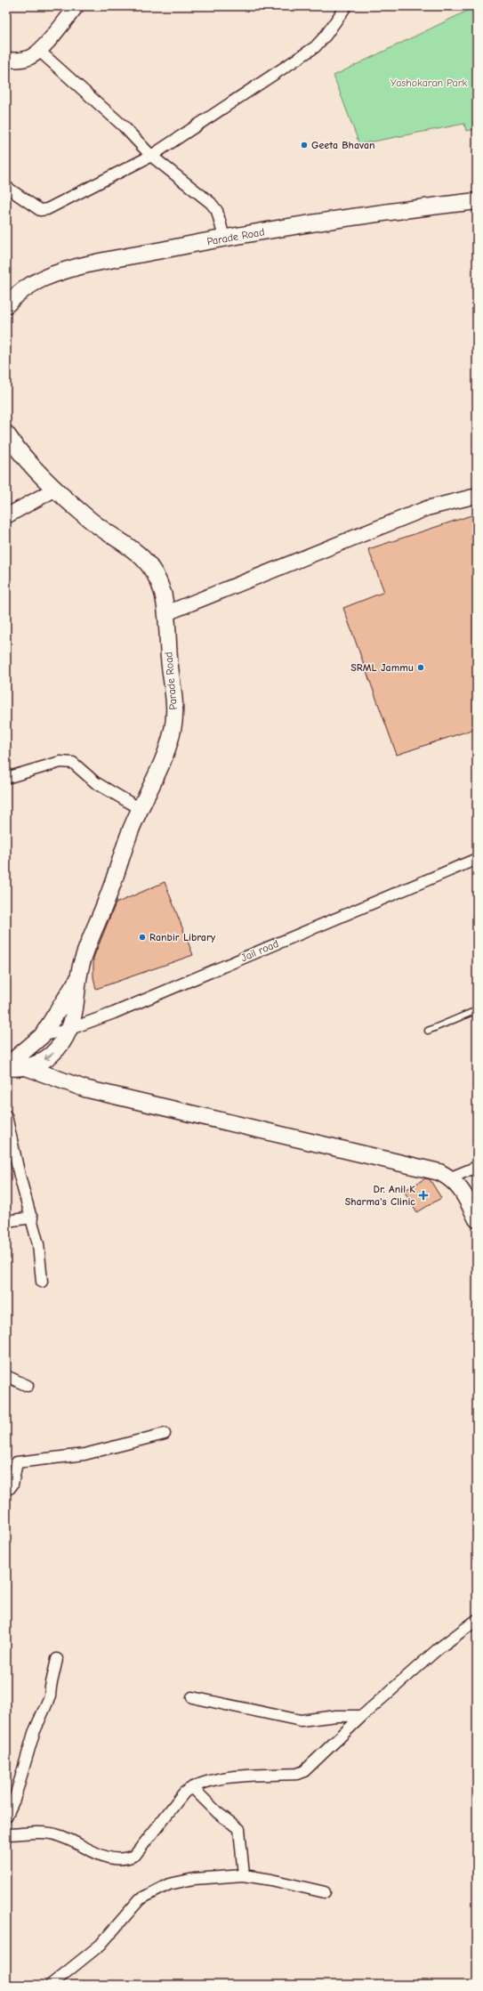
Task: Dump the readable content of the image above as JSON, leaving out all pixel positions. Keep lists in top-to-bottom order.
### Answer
{
  "streets": {
    "main road": ["Parade Road"],
    "street": ["Jail road"]
  },
  "parks": ["Yashokaran Park"],
  "places": {
    "other": ["Geeta Bhavan", "SRML Jammu", "Ranbir Library"],
    "health": ["Dr. Anil K Sharma's Clinic"]
  }
}
